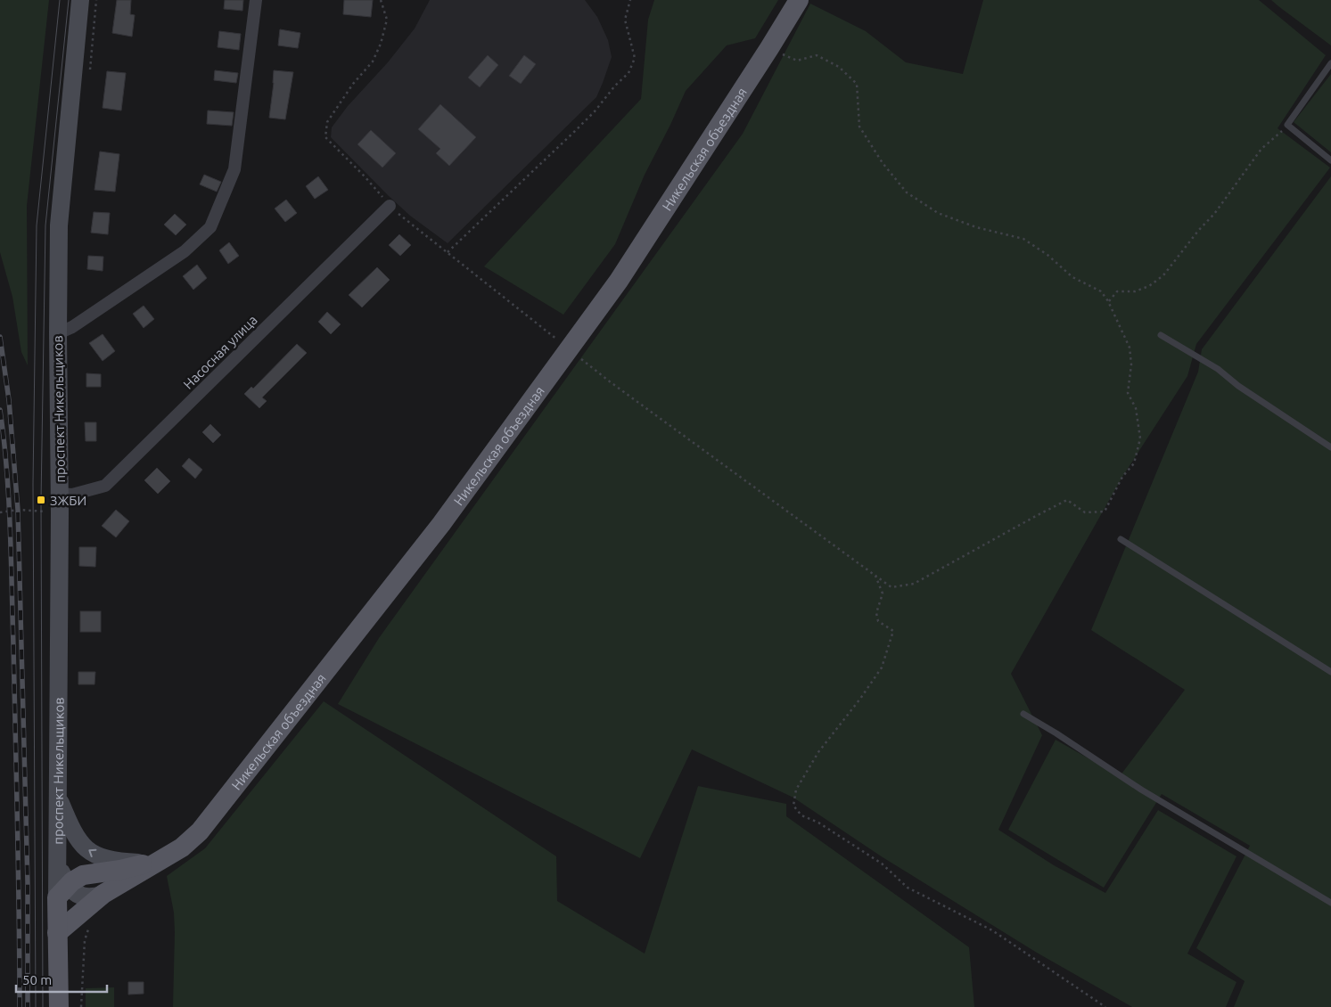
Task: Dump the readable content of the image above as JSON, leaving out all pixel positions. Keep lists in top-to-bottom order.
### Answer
{
  "streets": {
    "main road": ["Никельская объездная", "проспект Никельщиков"],
    "street": ["Насосная улица"]
  },
  "crossings": [
    ["Никельская объездная", "проспект Никельщиков"],
    ["Насосная улица", "проспект Никельщиков"]
  ],
  "places": {
    "transit": ["ЗЖБИ"]
  },
  "scale_bar": "50 m"
}
